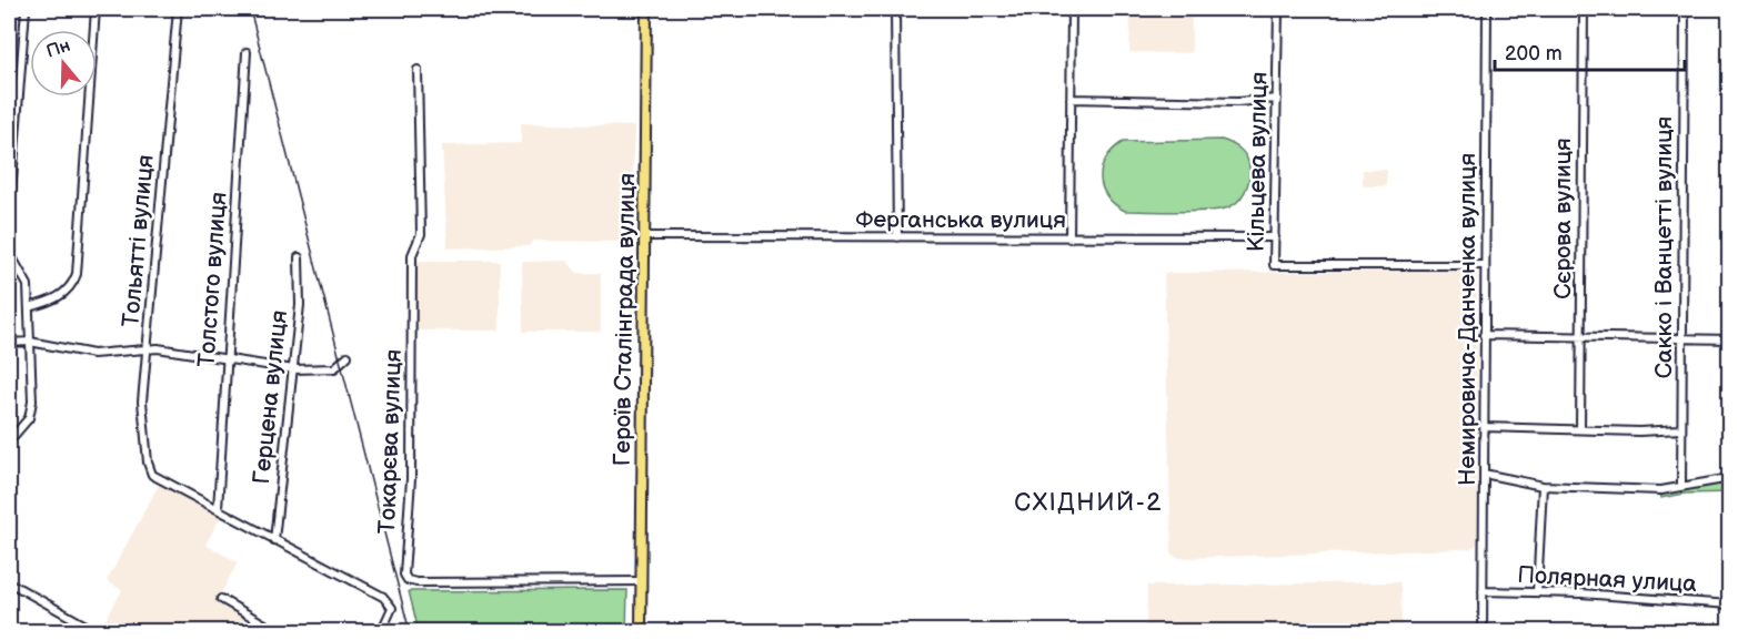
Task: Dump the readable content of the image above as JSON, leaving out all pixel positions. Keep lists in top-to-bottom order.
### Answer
{
  "streets": {
    "main road": ["Героїв Сталінграда вулиця"],
    "street": [
      "Кільцева вулиця",
      "Сєрова вулиця",
      "Ферганська вулиця",
      "Тольятті вулиця",
      "Сакко і Ванцетті вулиця",
      "Толстого вулиця",
      "Немировича-Данченка вулиця",
      "Герцена вулиця",
      "Токарєва вулиця",
      "Полярная улица"
    ]
  },
  "crossings": [
    ["Кільцева вулиця", "Ферганська вулиця"],
    ["Кільцева вулиця", "Немировича-Данченка вулиця"],
    ["Ферганська вулиця", "Героїв Сталінграда вулиця"],
    ["Тольятті вулиця", "Толстого вулиця"],
    ["Героїв Сталінграда вулиця", "Токарєва вулиця"],
    ["Немировича-Данченка вулиця", "Полярная улица"]
  ],
  "districts": ["СХІДНИЙ-2"],
  "scale_bar": "200 m",
  "north": "top"
}
